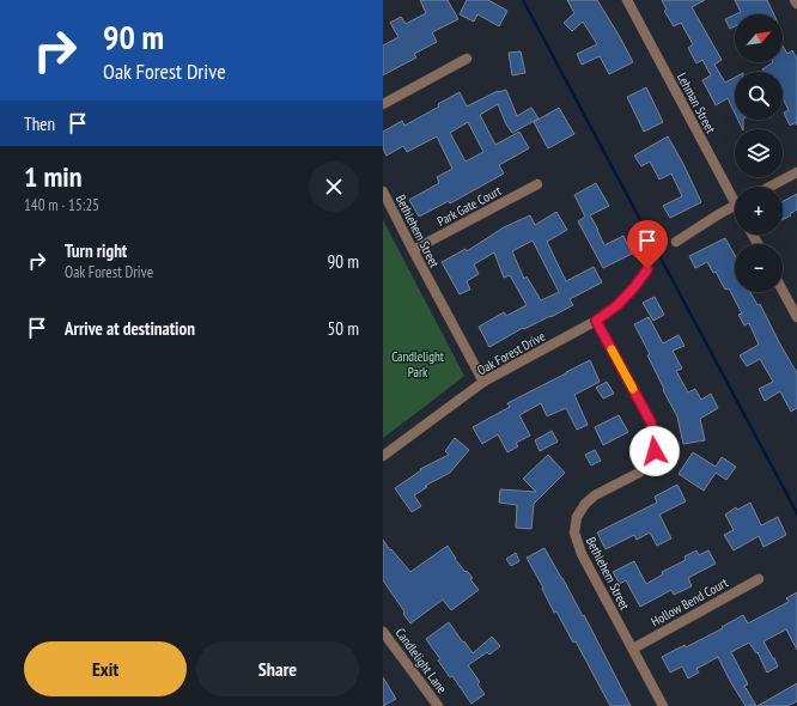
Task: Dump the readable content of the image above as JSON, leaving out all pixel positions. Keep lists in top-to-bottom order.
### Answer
{
  "streets": {
    "street": [
      "Lehman Street",
      "Park Gate Court",
      "Bethlehem Street",
      "Oak Forest Drive",
      "Hollow Bend Court",
      "Candlelight Lane"
    ]
  },
  "crossings": [
    ["Park Gate Court", "Bethlehem Street"],
    ["Bethlehem Street", "Oak Forest Drive"],
    ["Bethlehem Street", "Hollow Bend Court"]
  ],
  "parks": ["Candlelight Park"],
  "north": "top right",
  "page": {
    "turn": ["90 m", "Oak Forest Drive"],
    "map_buttons": ["+", "−"],
    "then": "Then",
    "heading": ["1 min", "140 m · 15:25"],
    "list": [
      {
        "name": "Turn right",
        "note": "Oak Forest Drive",
        "value": "90 m"
      },
      {
        "name": "Arrive at destination",
        "value": "50 m"
      }
    ],
    "buttons": ["Exit", "Share"]
  }
}
